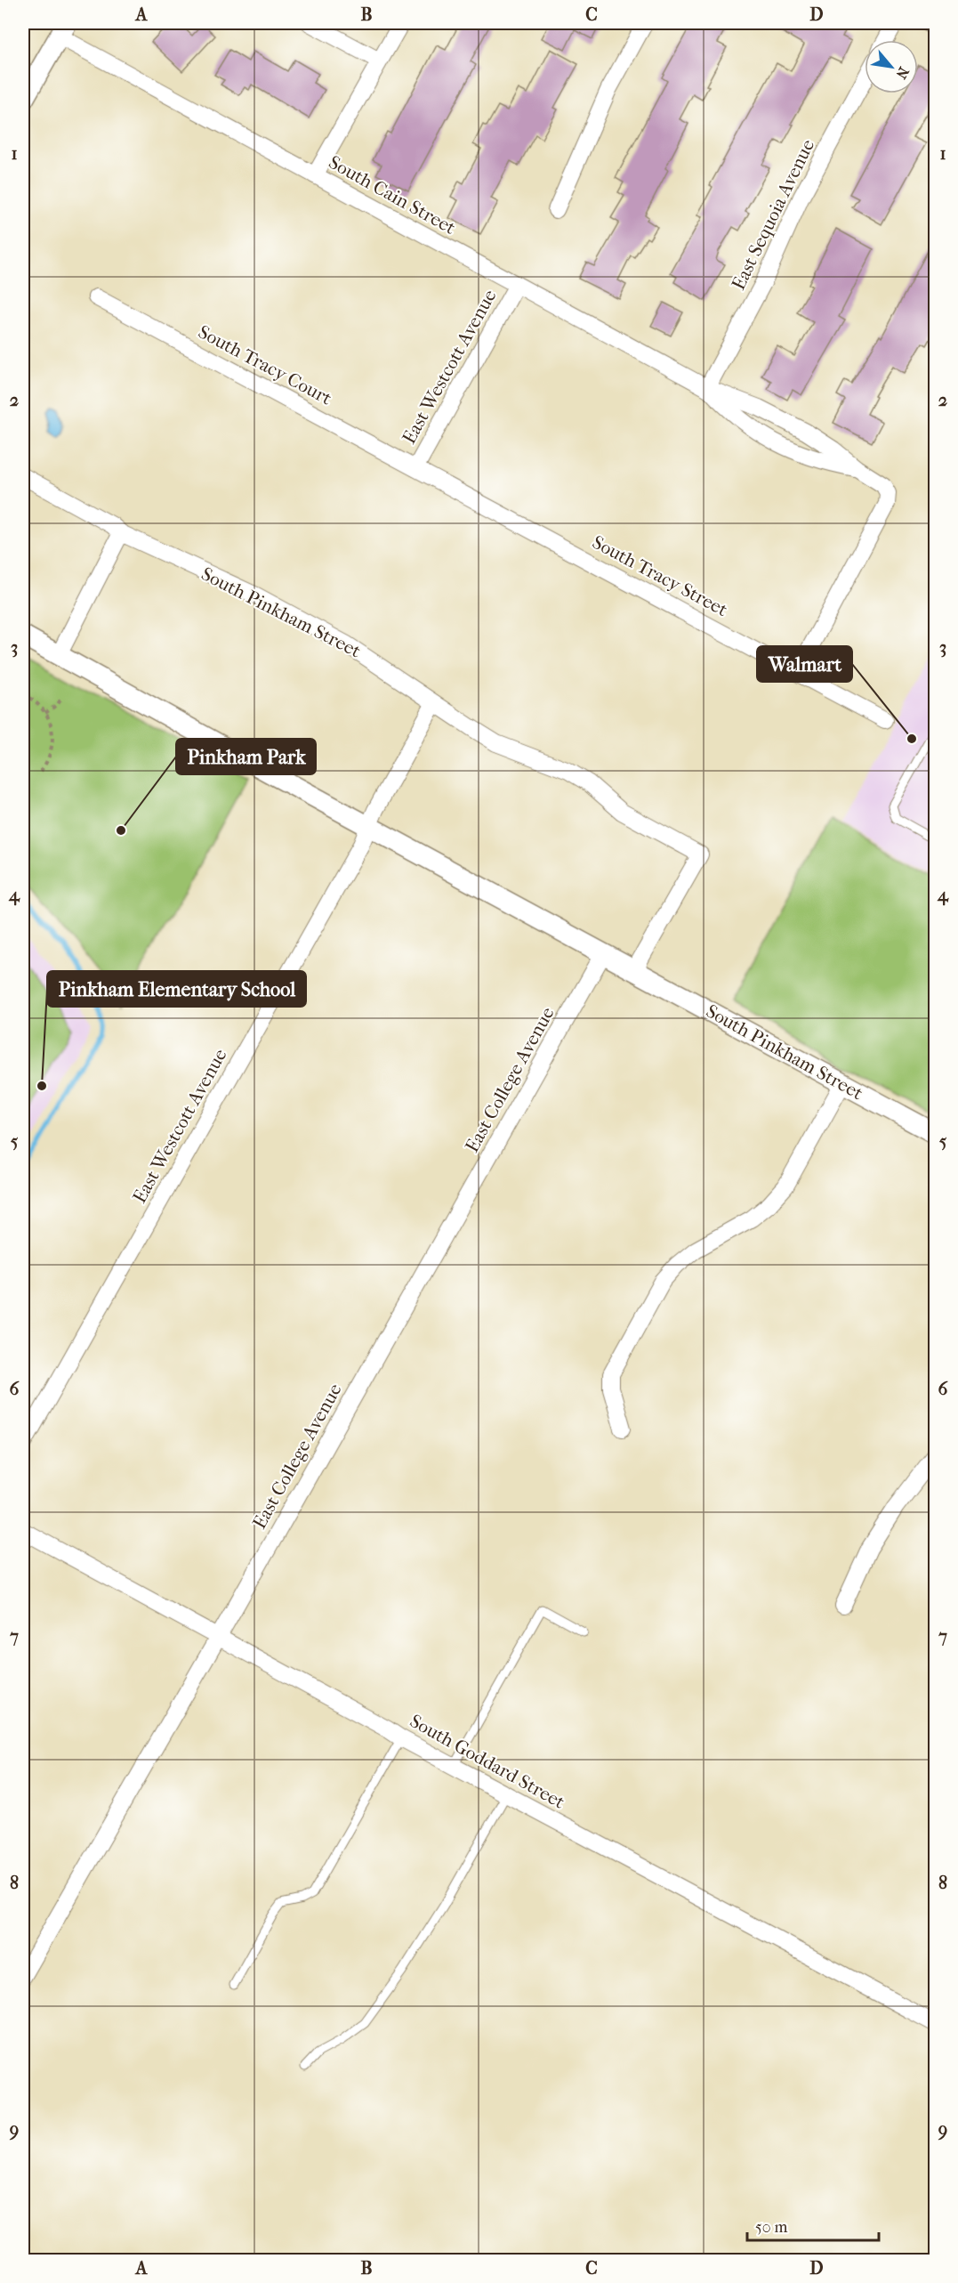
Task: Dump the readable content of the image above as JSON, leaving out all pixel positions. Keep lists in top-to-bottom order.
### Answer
{
  "streets": {
    "street": [
      "South Cain Street",
      "East Sequoia Avenue",
      "South Tracy Court",
      "East Westcott Avenue",
      "South Tracy Street",
      "South Pinkham Street",
      "East College Avenue",
      "South Goddard Street"
    ]
  },
  "crossings": [
    ["South Cain Street", "East Sequoia Avenue"],
    ["South Cain Street", "East Westcott Avenue"],
    ["South Cain Street", "South Tracy Street"],
    ["South Tracy Court", "East Westcott Avenue"],
    ["South Tracy Court", "South Tracy Street"],
    ["East Westcott Avenue", "South Tracy Street"],
    ["East Westcott Avenue", "South Pinkham Street"],
    ["South Pinkham Street", "East College Avenue"],
    ["East College Avenue", "South Goddard Street"]
  ],
  "places": ["Walmart", "Pinkham Park", "Pinkham Elementary School"],
  "scale_bar": "50 m",
  "north": "bottom right",
  "grid": {
    "columns": [
      "A",
      "B",
      "C",
      "D"
    ],
    "rows": [
      "1",
      "2",
      "3",
      "4",
      "5",
      "6",
      "7",
      "8",
      "9"
    ]
  }
}
